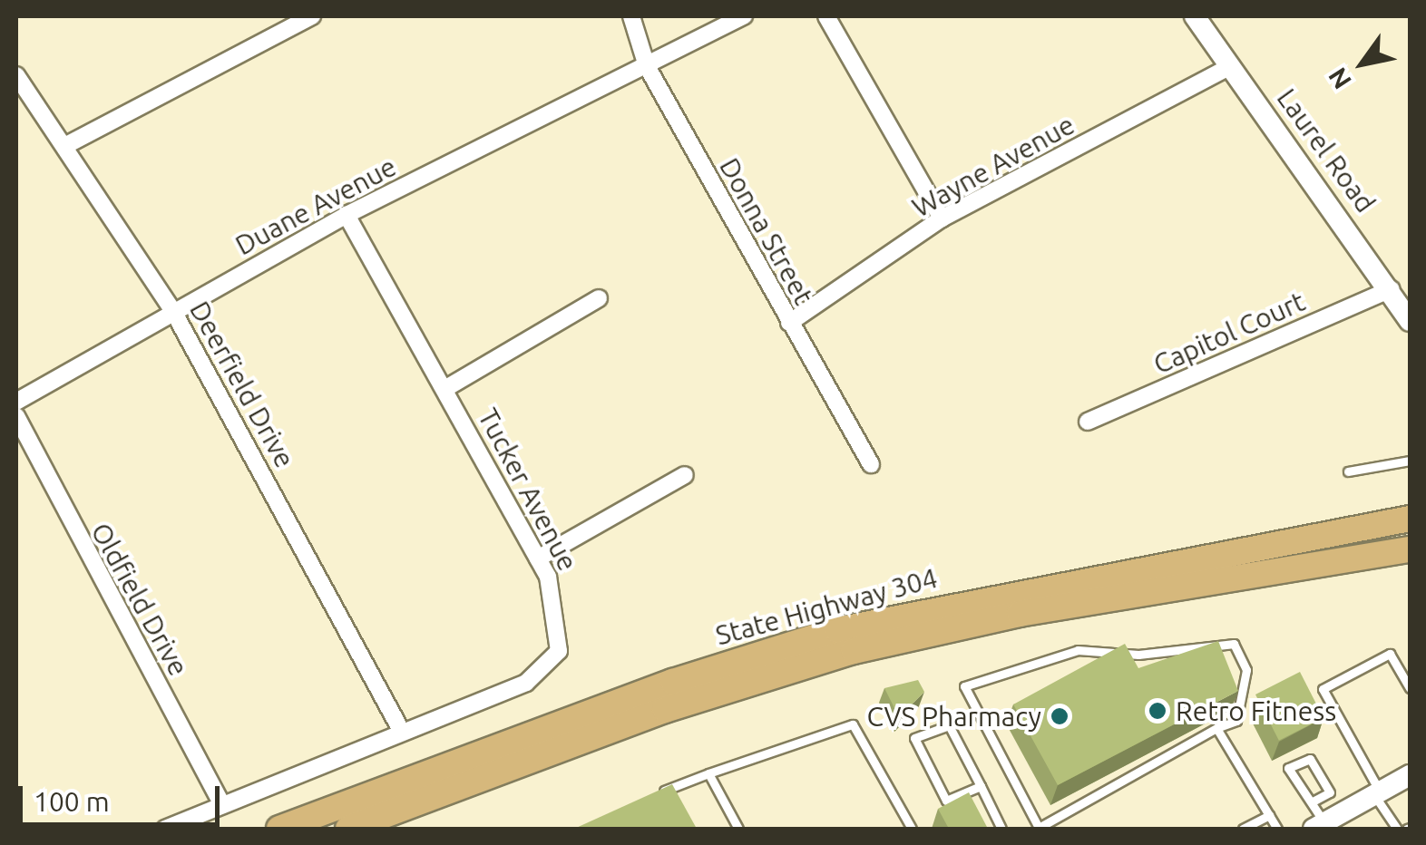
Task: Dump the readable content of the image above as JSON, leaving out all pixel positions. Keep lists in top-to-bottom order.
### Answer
{
  "streets": {
    "main road": ["State Highway 304"],
    "street": [
      "Laurel Road",
      "Wayne Avenue",
      "Duane Avenue",
      "Donna Street",
      "Capitol Court",
      "Deerfield Drive",
      "Tucker Avenue",
      "Oldfield Drive"
    ]
  },
  "crossings": [
    ["Laurel Road", "Wayne Avenue"],
    ["Laurel Road", "Capitol Court"],
    ["Wayne Avenue", "Donna Street"],
    ["Duane Avenue", "Donna Street"],
    ["Duane Avenue", "Deerfield Drive"],
    ["Duane Avenue", "Tucker Avenue"],
    ["Deerfield Drive", "Tucker Avenue"],
    ["Tucker Avenue", "Oldfield Drive"]
  ],
  "places": ["Retro Fitness", "CVS Pharmacy"],
  "scale_bar": "100 m",
  "north": "bottom left"
}
